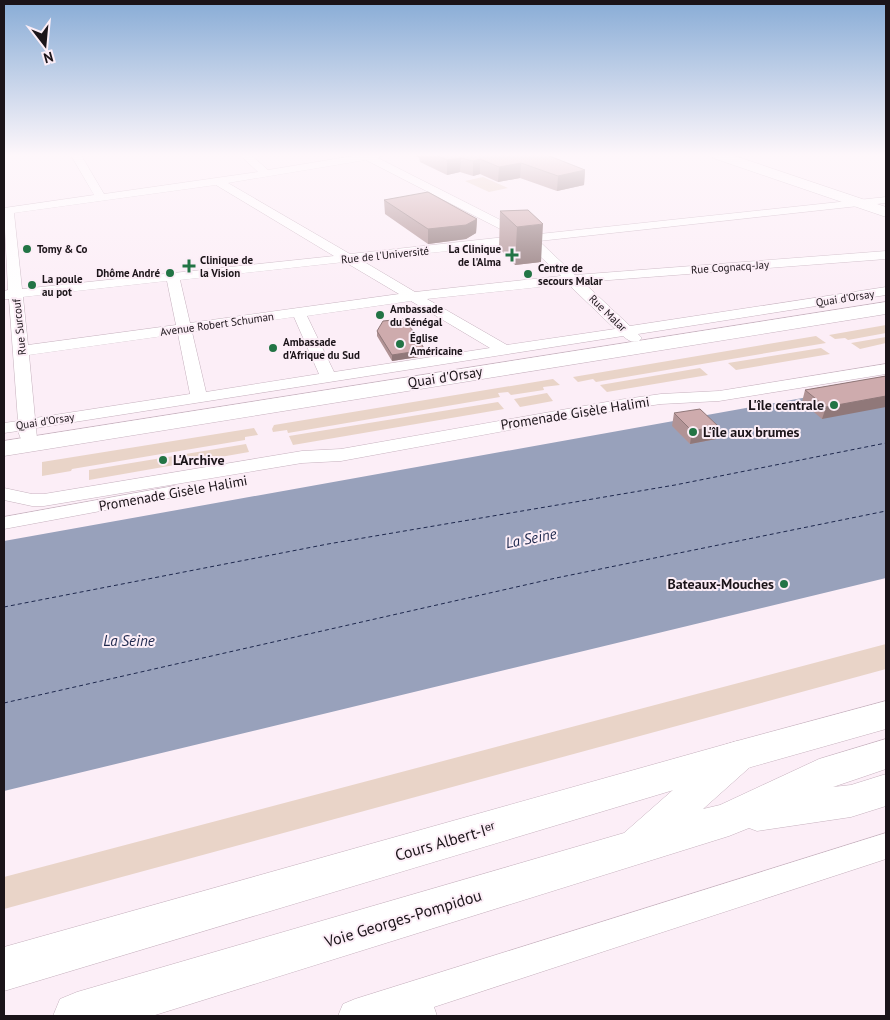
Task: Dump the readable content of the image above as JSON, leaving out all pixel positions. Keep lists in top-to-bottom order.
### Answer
{
  "streets": {
    "main road": ["Quai d'Orsay", "Cours Albert-Iᵉʳ", "Voie Georges-Pompidou"],
    "street": [
      "Rue de l'Université",
      "Rue Cognacq-Jay",
      "Rue Malar",
      "Avenue Robert Schuman",
      "Rue Surcouf",
      "Promenade Gisèle Halimi"
    ]
  },
  "crossings": [
    ["Rue de l'Université", "Rue Malar"],
    ["Rue de l'Université", "Rue Surcouf"],
    ["Rue Cognacq-Jay", "Rue Malar"],
    ["Rue Cognacq-Jay", "Avenue Robert Schuman"],
    ["Quai d'Orsay", "Rue Malar"],
    ["Quai d'Orsay", "Rue Surcouf"],
    ["Avenue Robert Schuman", "Rue Surcouf"]
  ],
  "water": ["La Seine"],
  "places": {
    "other": [
      "Tomy & Co",
      "Dhôme André",
      "Centre de secours Malar",
      "La poule au pot",
      "Ambassade du Sénégal",
      "Église Américaine",
      "Ambassade d'Afrique du Sud",
      "L'île centrale",
      "L'île aux brumes",
      "L'Archive",
      "Bateaux-Mouches"
    ],
    "health": ["La Clinique de l'Alma", "Clinique de la Vision"]
  },
  "north": "bottom"
}
